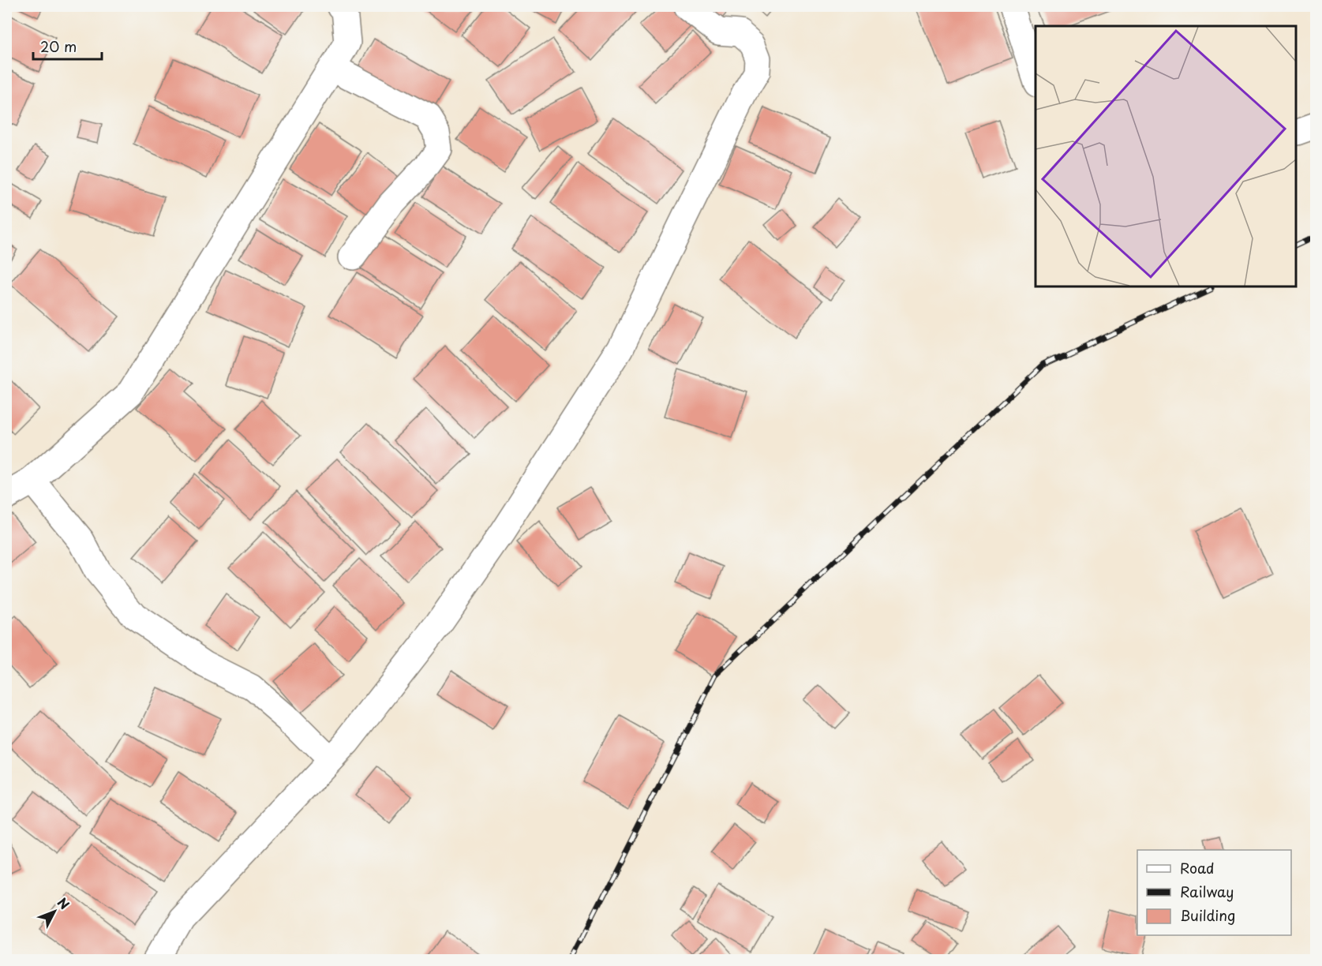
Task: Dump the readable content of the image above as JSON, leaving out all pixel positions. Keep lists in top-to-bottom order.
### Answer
{
  "legend": ["Road", "Railway", "Building"],
  "scale_bar": "20 m",
  "north": "top right"
}
